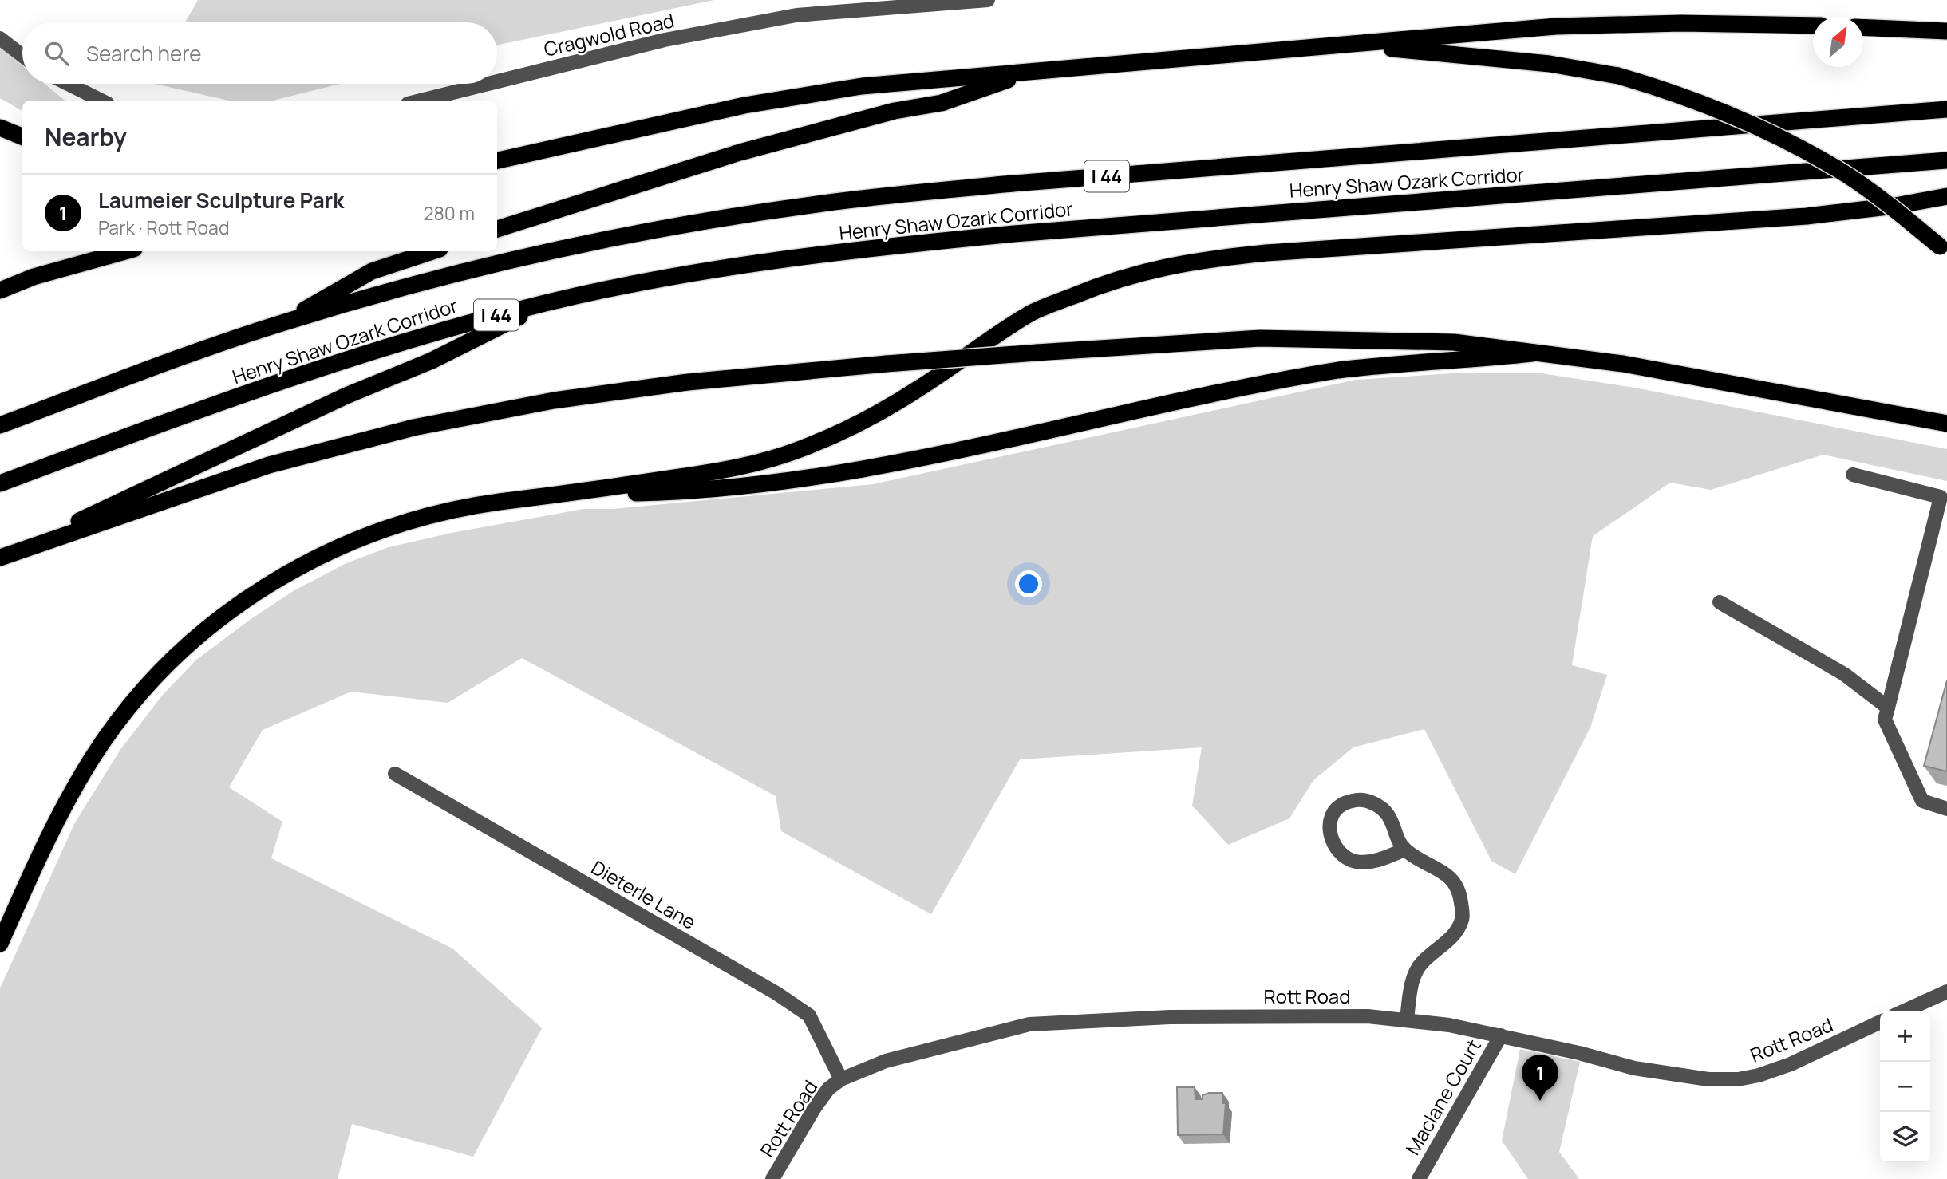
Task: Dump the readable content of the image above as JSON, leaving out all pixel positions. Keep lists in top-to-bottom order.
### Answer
{
  "streets": {
    "highway": ["I 44", "Henry Shaw Ozark Corridor"],
    "street": [
      "Cragwold Road",
      "Dieterle Lane",
      "Rott Road",
      "Maclane Court"
    ]
  },
  "crossings": [
    ["Dieterle Lane", "Rott Road"],
    ["Rott Road", "Maclane Court"]
  ],
  "north": "top right",
  "page": {
    "search": "Search here",
    "heading": "Nearby",
    "list": [
      {
        "mark": "1",
        "name": "Laumeier Sculpture Park",
        "note": "Park · Rott Road",
        "value": "280 m"
      }
    ],
    "map_buttons": ["+", "−"],
    "pins": "1"
  }
}
